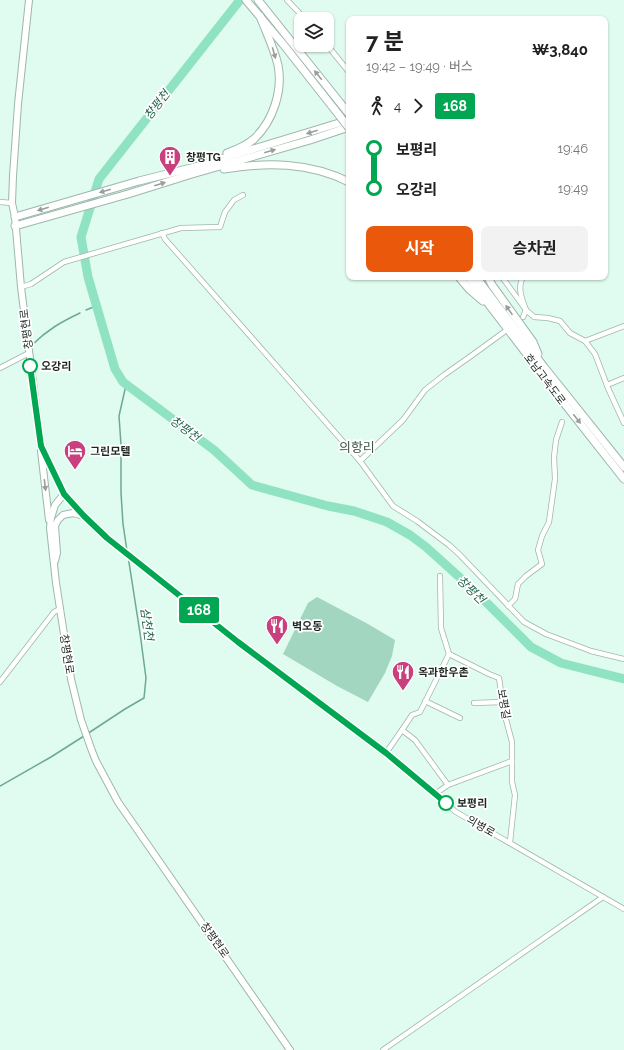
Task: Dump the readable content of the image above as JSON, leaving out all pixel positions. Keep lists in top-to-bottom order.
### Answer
{
  "streets": {
    "highway": ["호남고속도로"],
    "main road": ["창평현로"],
    "street": ["보평길", "의병로"]
  },
  "crossings": [
    ["보평길", "의병로"]
  ],
  "districts": ["의항리"],
  "water": ["창평천", "삼천천"],
  "places": {
    "building": ["창평TG"],
    "other": ["오강리", "보평리"],
    "hotel": ["그린모텔"],
    "restaurant": ["벽오동", "옥과한우촌"]
  },
  "lines": ["bus line 168"],
  "page": {
    "on_map": "168",
    "heading": ["7 분", "19:42 – 19:49 · 버스", "₩3,840"],
    "legs": ["4", "168"],
    "list": [
      {
        "name": "보평리",
        "value": "19:46"
      },
      {
        "name": "오강리",
        "value": "19:49"
      }
    ],
    "buttons": ["시작", "승차권"]
  }
}
